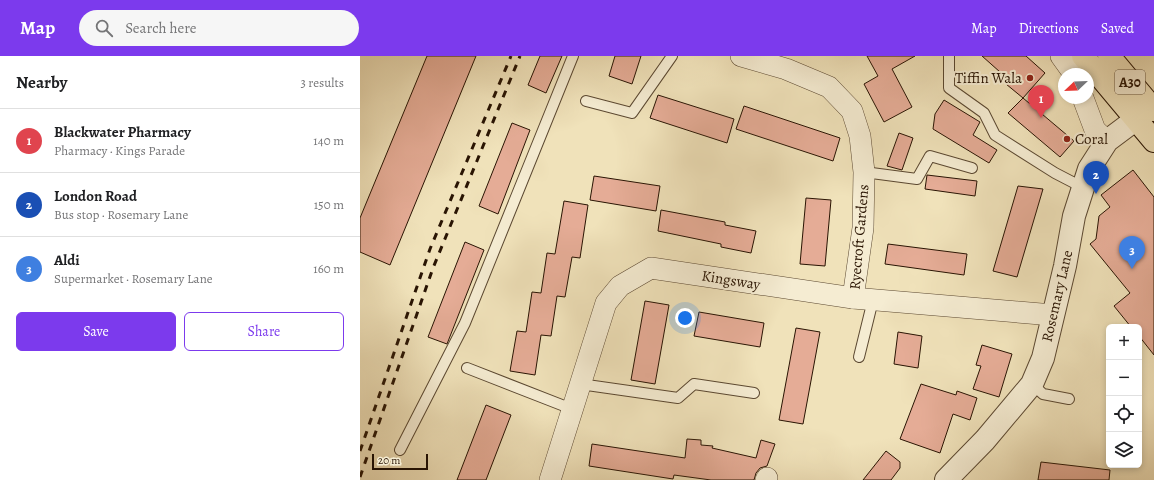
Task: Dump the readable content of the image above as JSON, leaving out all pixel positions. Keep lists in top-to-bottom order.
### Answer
{
  "streets": {
    "main road": ["A30"],
    "street": ["Ryecroft Gardens", "Kingsway", "Rosemary Lane"]
  },
  "crossings": [
    ["A30", "Rosemary Lane"],
    ["Ryecroft Gardens", "Kingsway"],
    ["Kingsway", "Rosemary Lane"]
  ],
  "places": ["Tiffin Wala", "Coral"],
  "scale_bar": "20 m",
  "north": "bottom left",
  "page": {
    "header": "Map",
    "search": "Search here",
    "nav": ["Map", "Directions", "Saved"],
    "heading": ["Nearby", "3 results"],
    "pins": ["1", "2", "3"],
    "list": [
      {
        "mark": "1",
        "name": "Blackwater Pharmacy",
        "note": "Pharmacy · Kings Parade",
        "value": "140 m"
      },
      {
        "mark": "2",
        "name": "London Road",
        "note": "Bus stop · Rosemary Lane",
        "value": "150 m"
      },
      {
        "mark": "3",
        "name": "Aldi",
        "note": "Supermarket · Rosemary Lane",
        "value": "160 m"
      }
    ],
    "buttons": ["Save", "Share"],
    "map_buttons": ["+", "−"],
    "scale": "20 m"
  }
}
